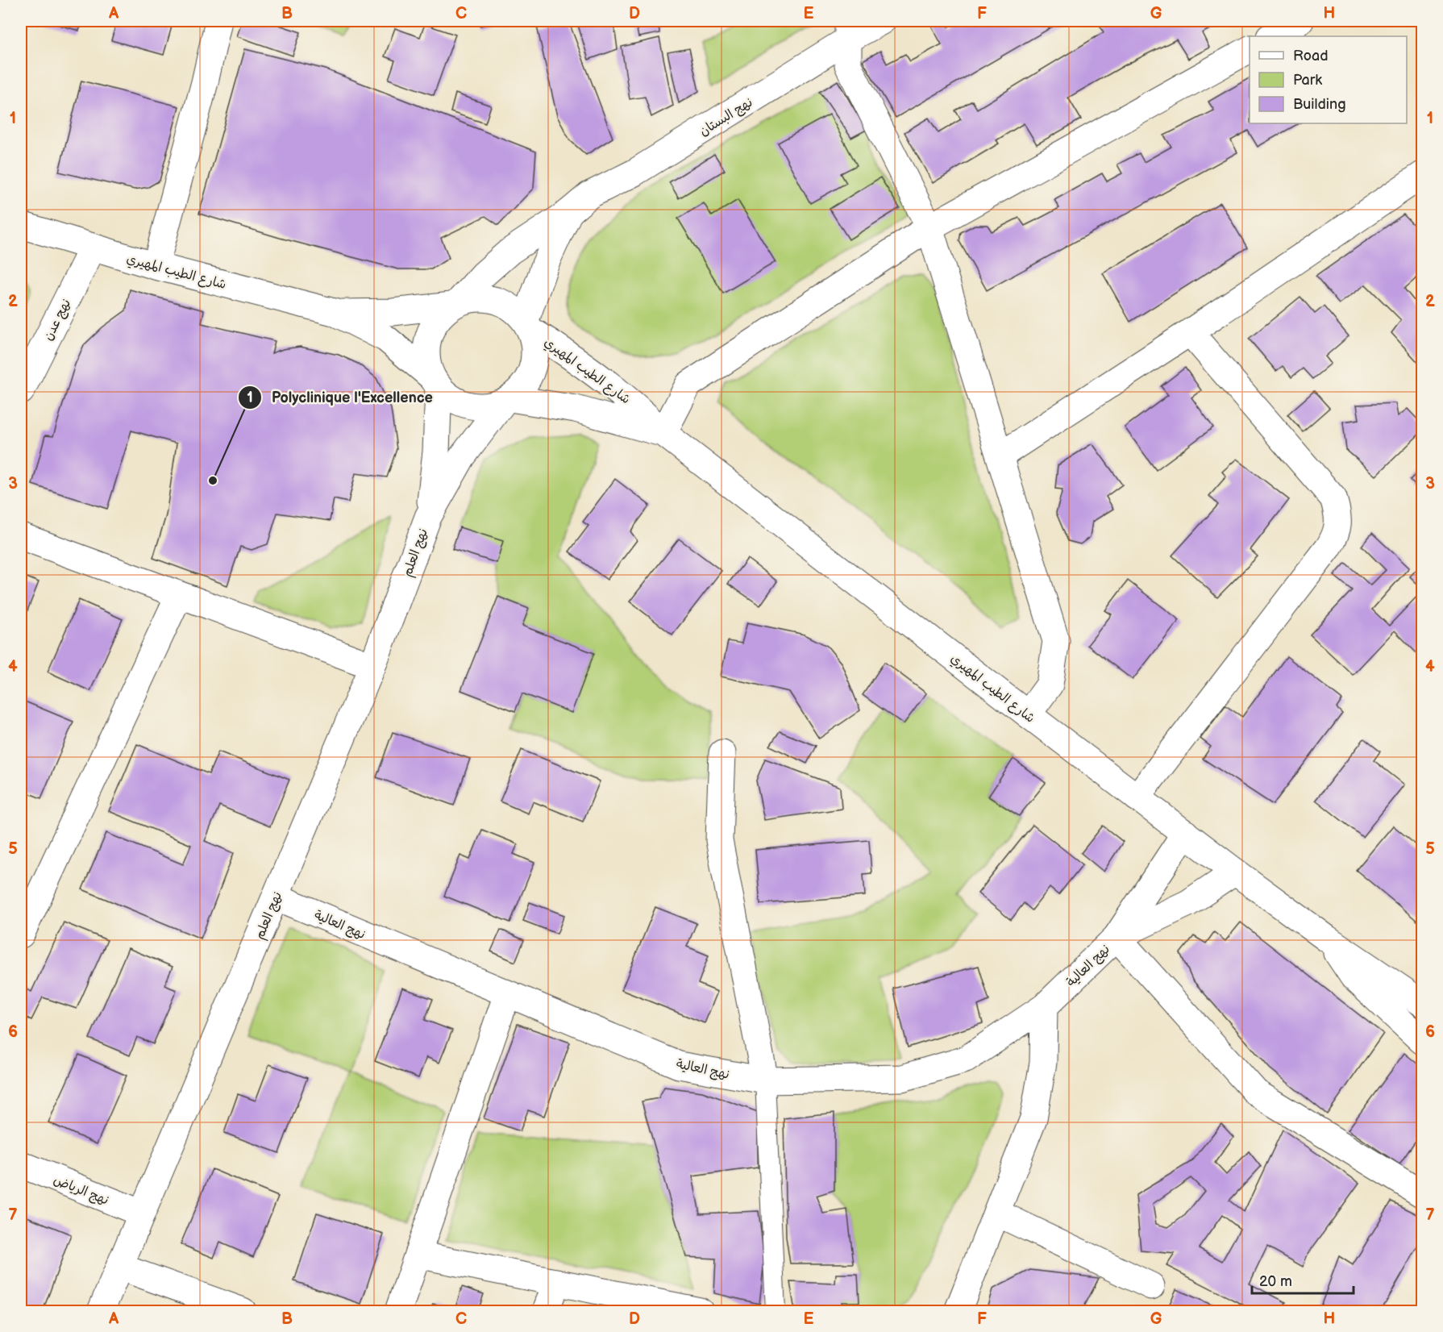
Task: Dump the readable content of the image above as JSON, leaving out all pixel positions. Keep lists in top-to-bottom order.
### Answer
{
  "streets": {
    "street": [
      "نهج البستان",
      "شارع الطيب المهيري",
      "نهج عدن",
      "نهج العلم",
      "نهج العالية",
      "نهج الرياض"
    ]
  },
  "crossings": [
    ["نهج البستان", "شارع الطيب المهيري"],
    ["نهج البستان", "نهج العلم"],
    ["شارع الطيب المهيري", "نهج عدن"],
    ["شارع الطيب المهيري", "نهج العلم"],
    ["شارع الطيب المهيري", "نهج العالية"],
    ["نهج العلم", "نهج العالية"],
    ["نهج العلم", "نهج الرياض"]
  ],
  "places": ["Polyclinique l'Excellence"],
  "legend": ["Road", "Park", "Building"],
  "scale_bar": "20 m",
  "grid": {
    "columns": [
      "A",
      "B",
      "C",
      "D",
      "E",
      "F",
      "G",
      "H"
    ],
    "rows": [
      "1",
      "2",
      "3",
      "4",
      "5",
      "6",
      "7"
    ]
  }
}
